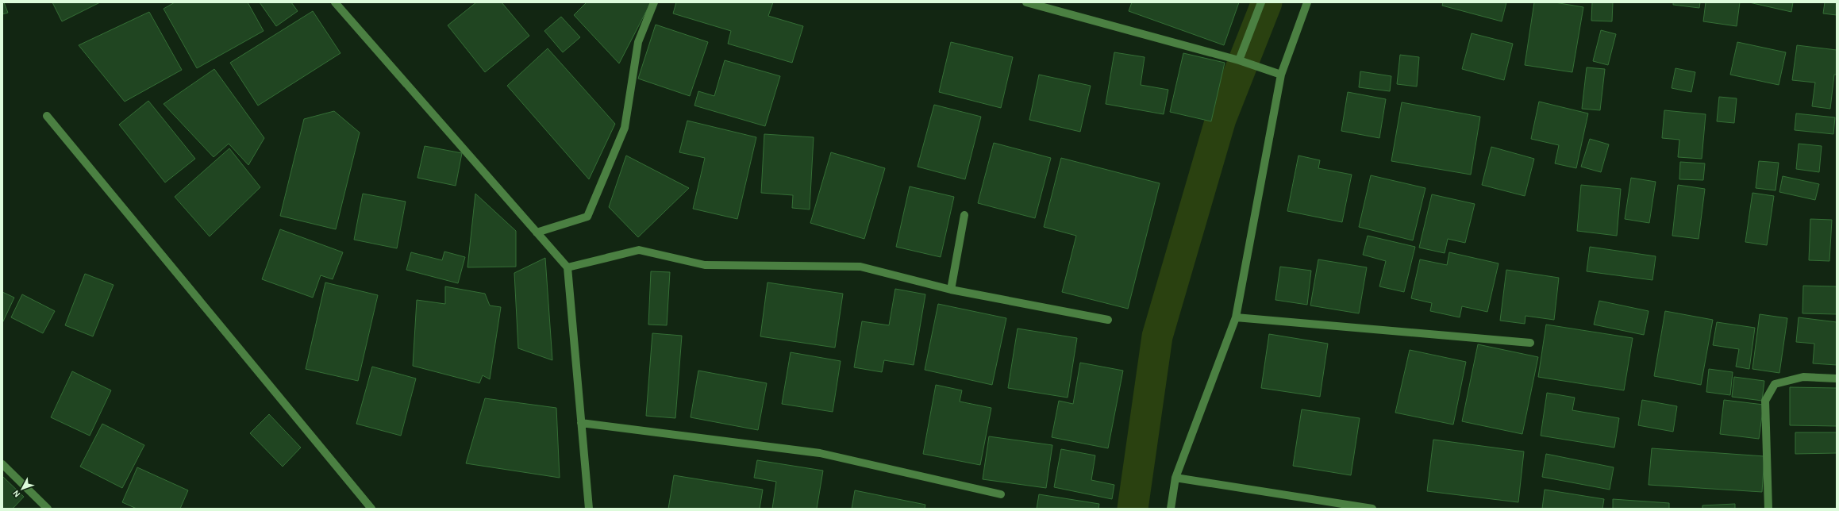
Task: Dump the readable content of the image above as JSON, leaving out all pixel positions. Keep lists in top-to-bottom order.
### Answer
{
  "north": "bottom left"
}
